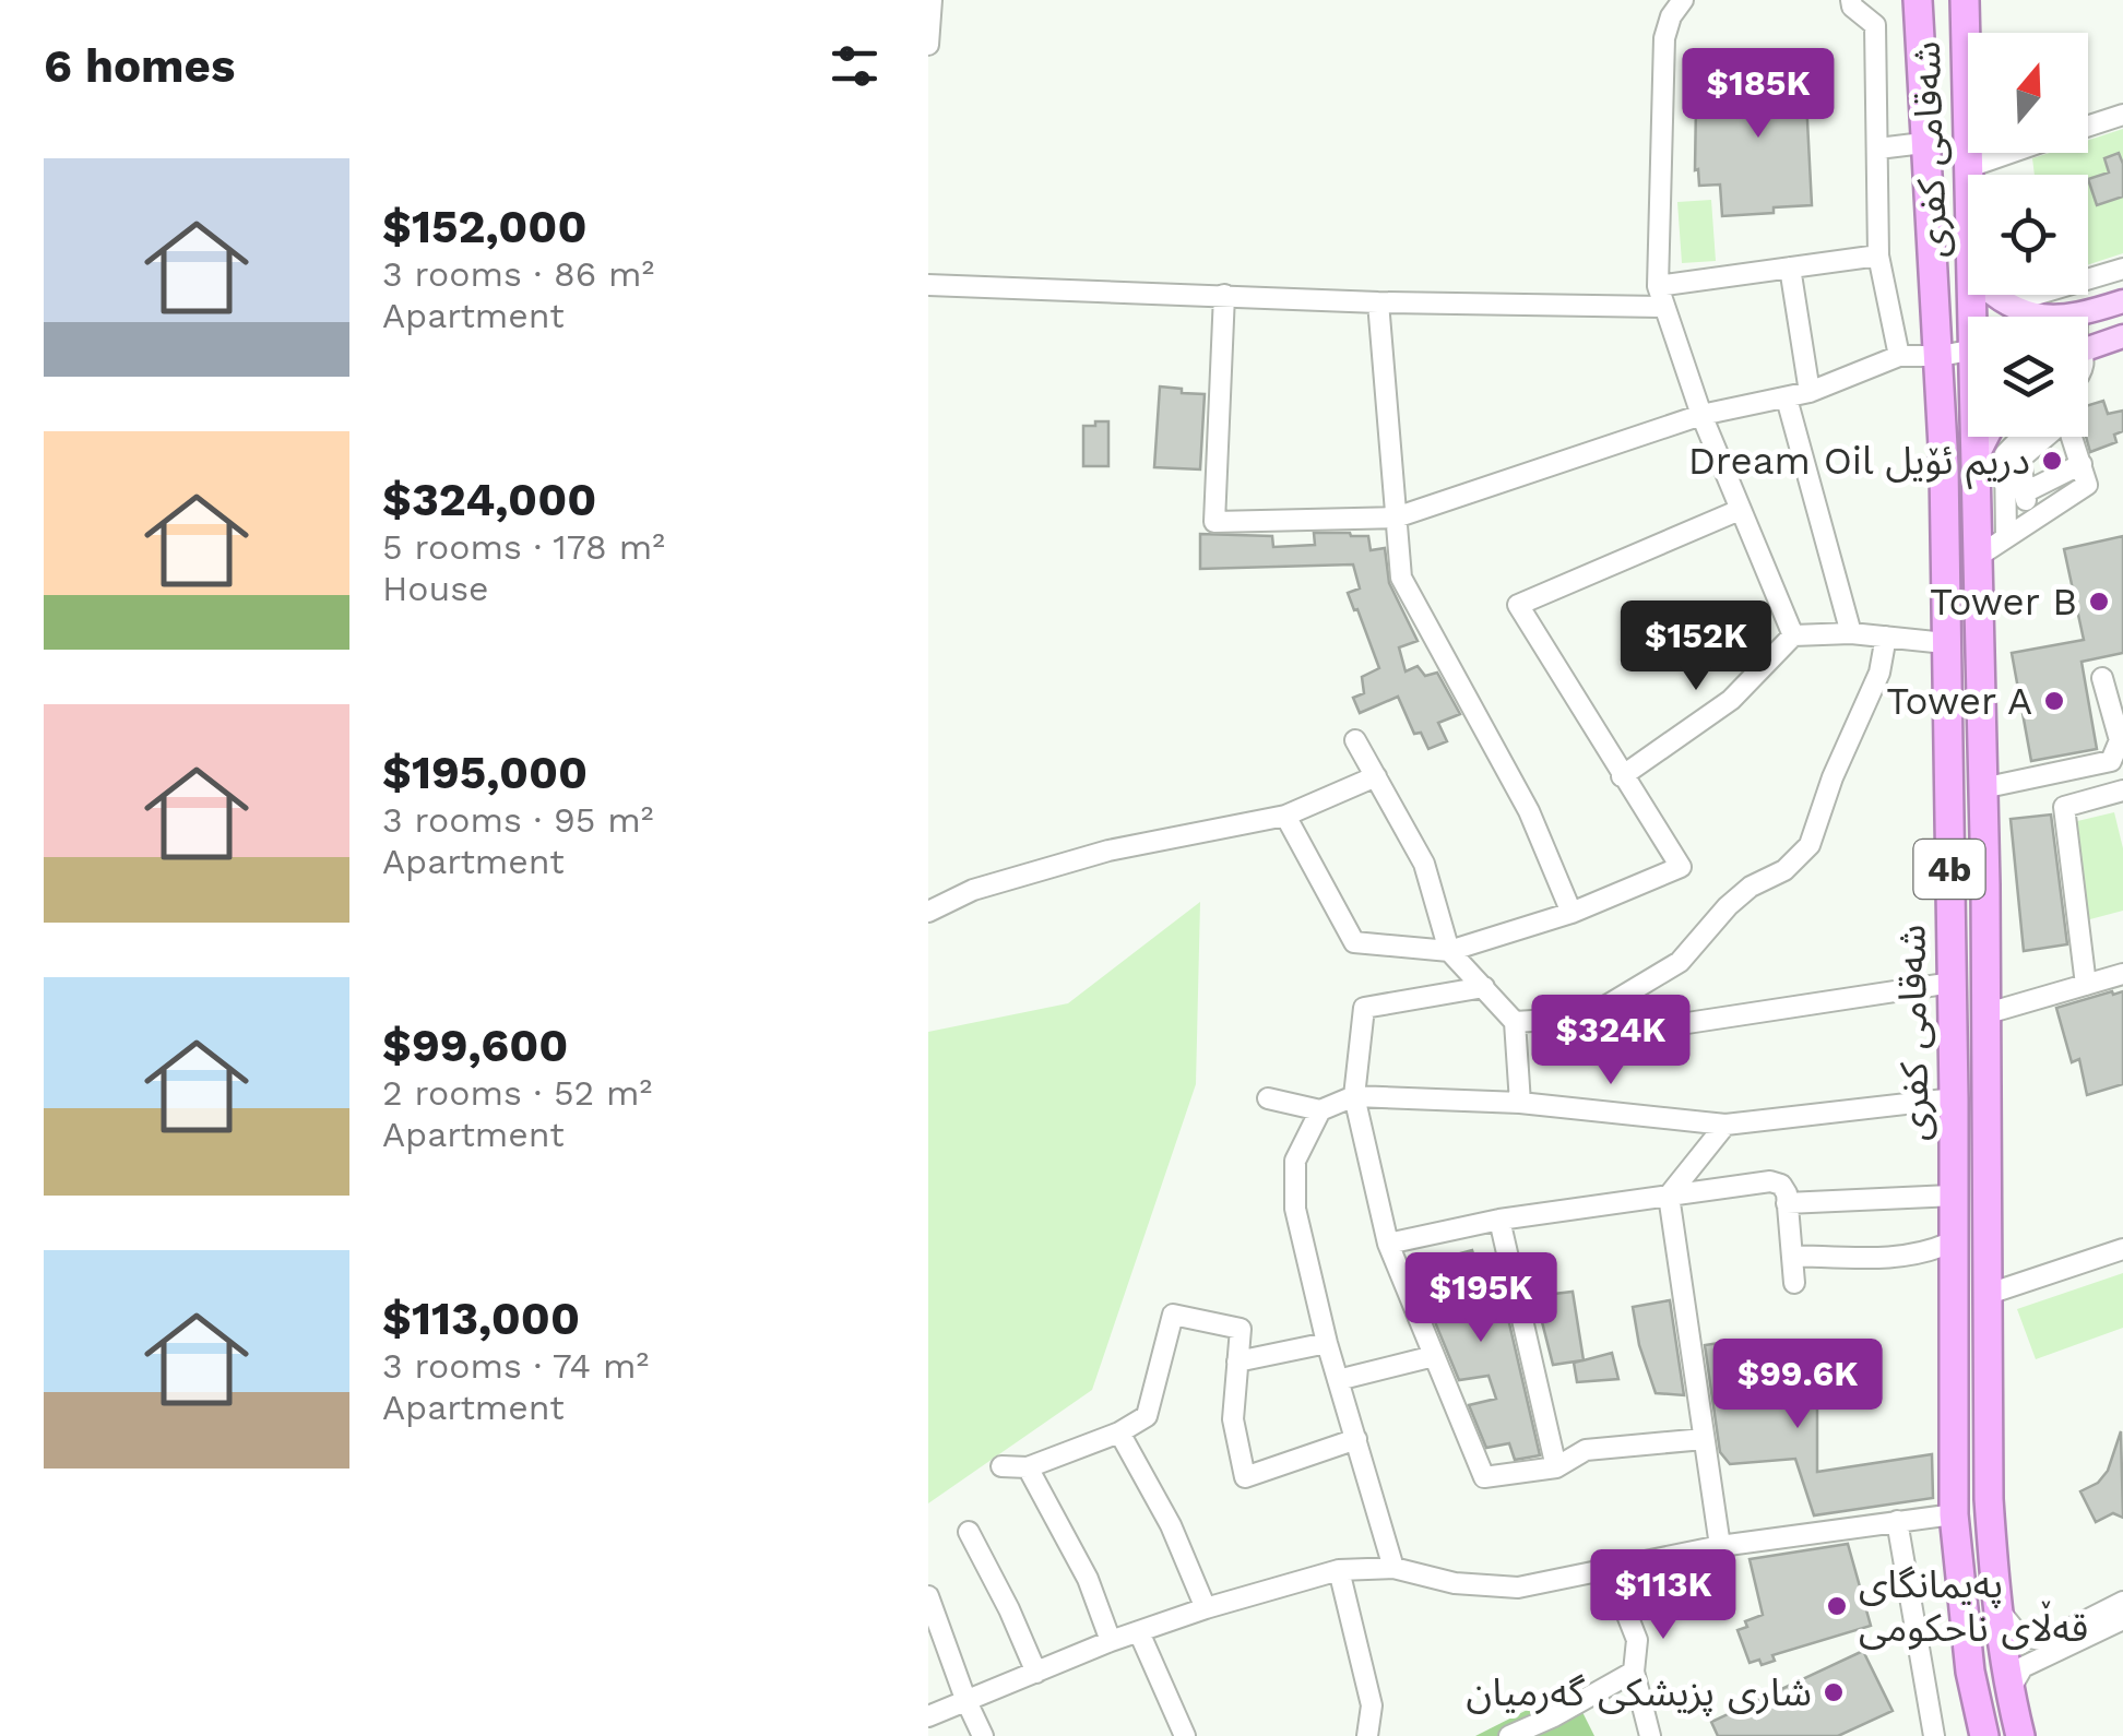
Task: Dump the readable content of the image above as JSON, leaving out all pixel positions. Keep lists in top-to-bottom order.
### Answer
{
  "streets": {
    "highway": ["شەقامی کفری", "4b"]
  },
  "places": [
    "Dream Oil دریم ئۆیل",
    "Tower B",
    "Tower A",
    "پەیمانگای قەڵای ناحکومی",
    "شاری پزیشکی گەرمیان"
  ],
  "north": "top",
  "page": {
    "heading": "6 homes",
    "price": [
      "$185K",
      "$152K",
      "$324K",
      "$195K",
      "$99.6K",
      "$113K"
    ],
    "list": [
      {
        "name": "$152,000",
        "note": "3 rooms · 86 m² · Apartment"
      },
      {
        "name": "$324,000",
        "note": "5 rooms · 178 m² · House"
      },
      {
        "name": "$195,000",
        "note": "3 rooms · 95 m² · Apartment"
      },
      {
        "name": "$99,600",
        "note": "2 rooms · 52 m² · Apartment"
      },
      {
        "name": "$113,000",
        "note": "3 rooms · 74 m² · Apartment"
      }
    ]
  }
}
